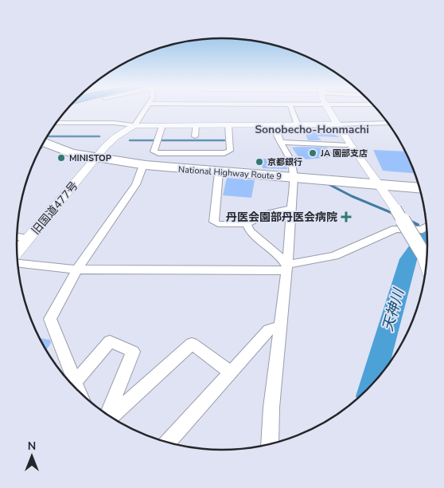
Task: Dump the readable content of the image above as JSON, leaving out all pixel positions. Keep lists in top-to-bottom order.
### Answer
{
  "streets": {
    "highway": ["National Highway Route 9"],
    "street": ["旧国道477号"]
  },
  "crossings": [
    ["National Highway Route 9", "旧国道477号"]
  ],
  "districts": ["Sonobecho-Honmachi"],
  "water": ["天神川"],
  "places": {
    "other": ["JA 園部支店", "MINISTOP", "京都銀行"],
    "health": ["丹医会園部丹医会病院"]
  },
  "north": "top"
}
